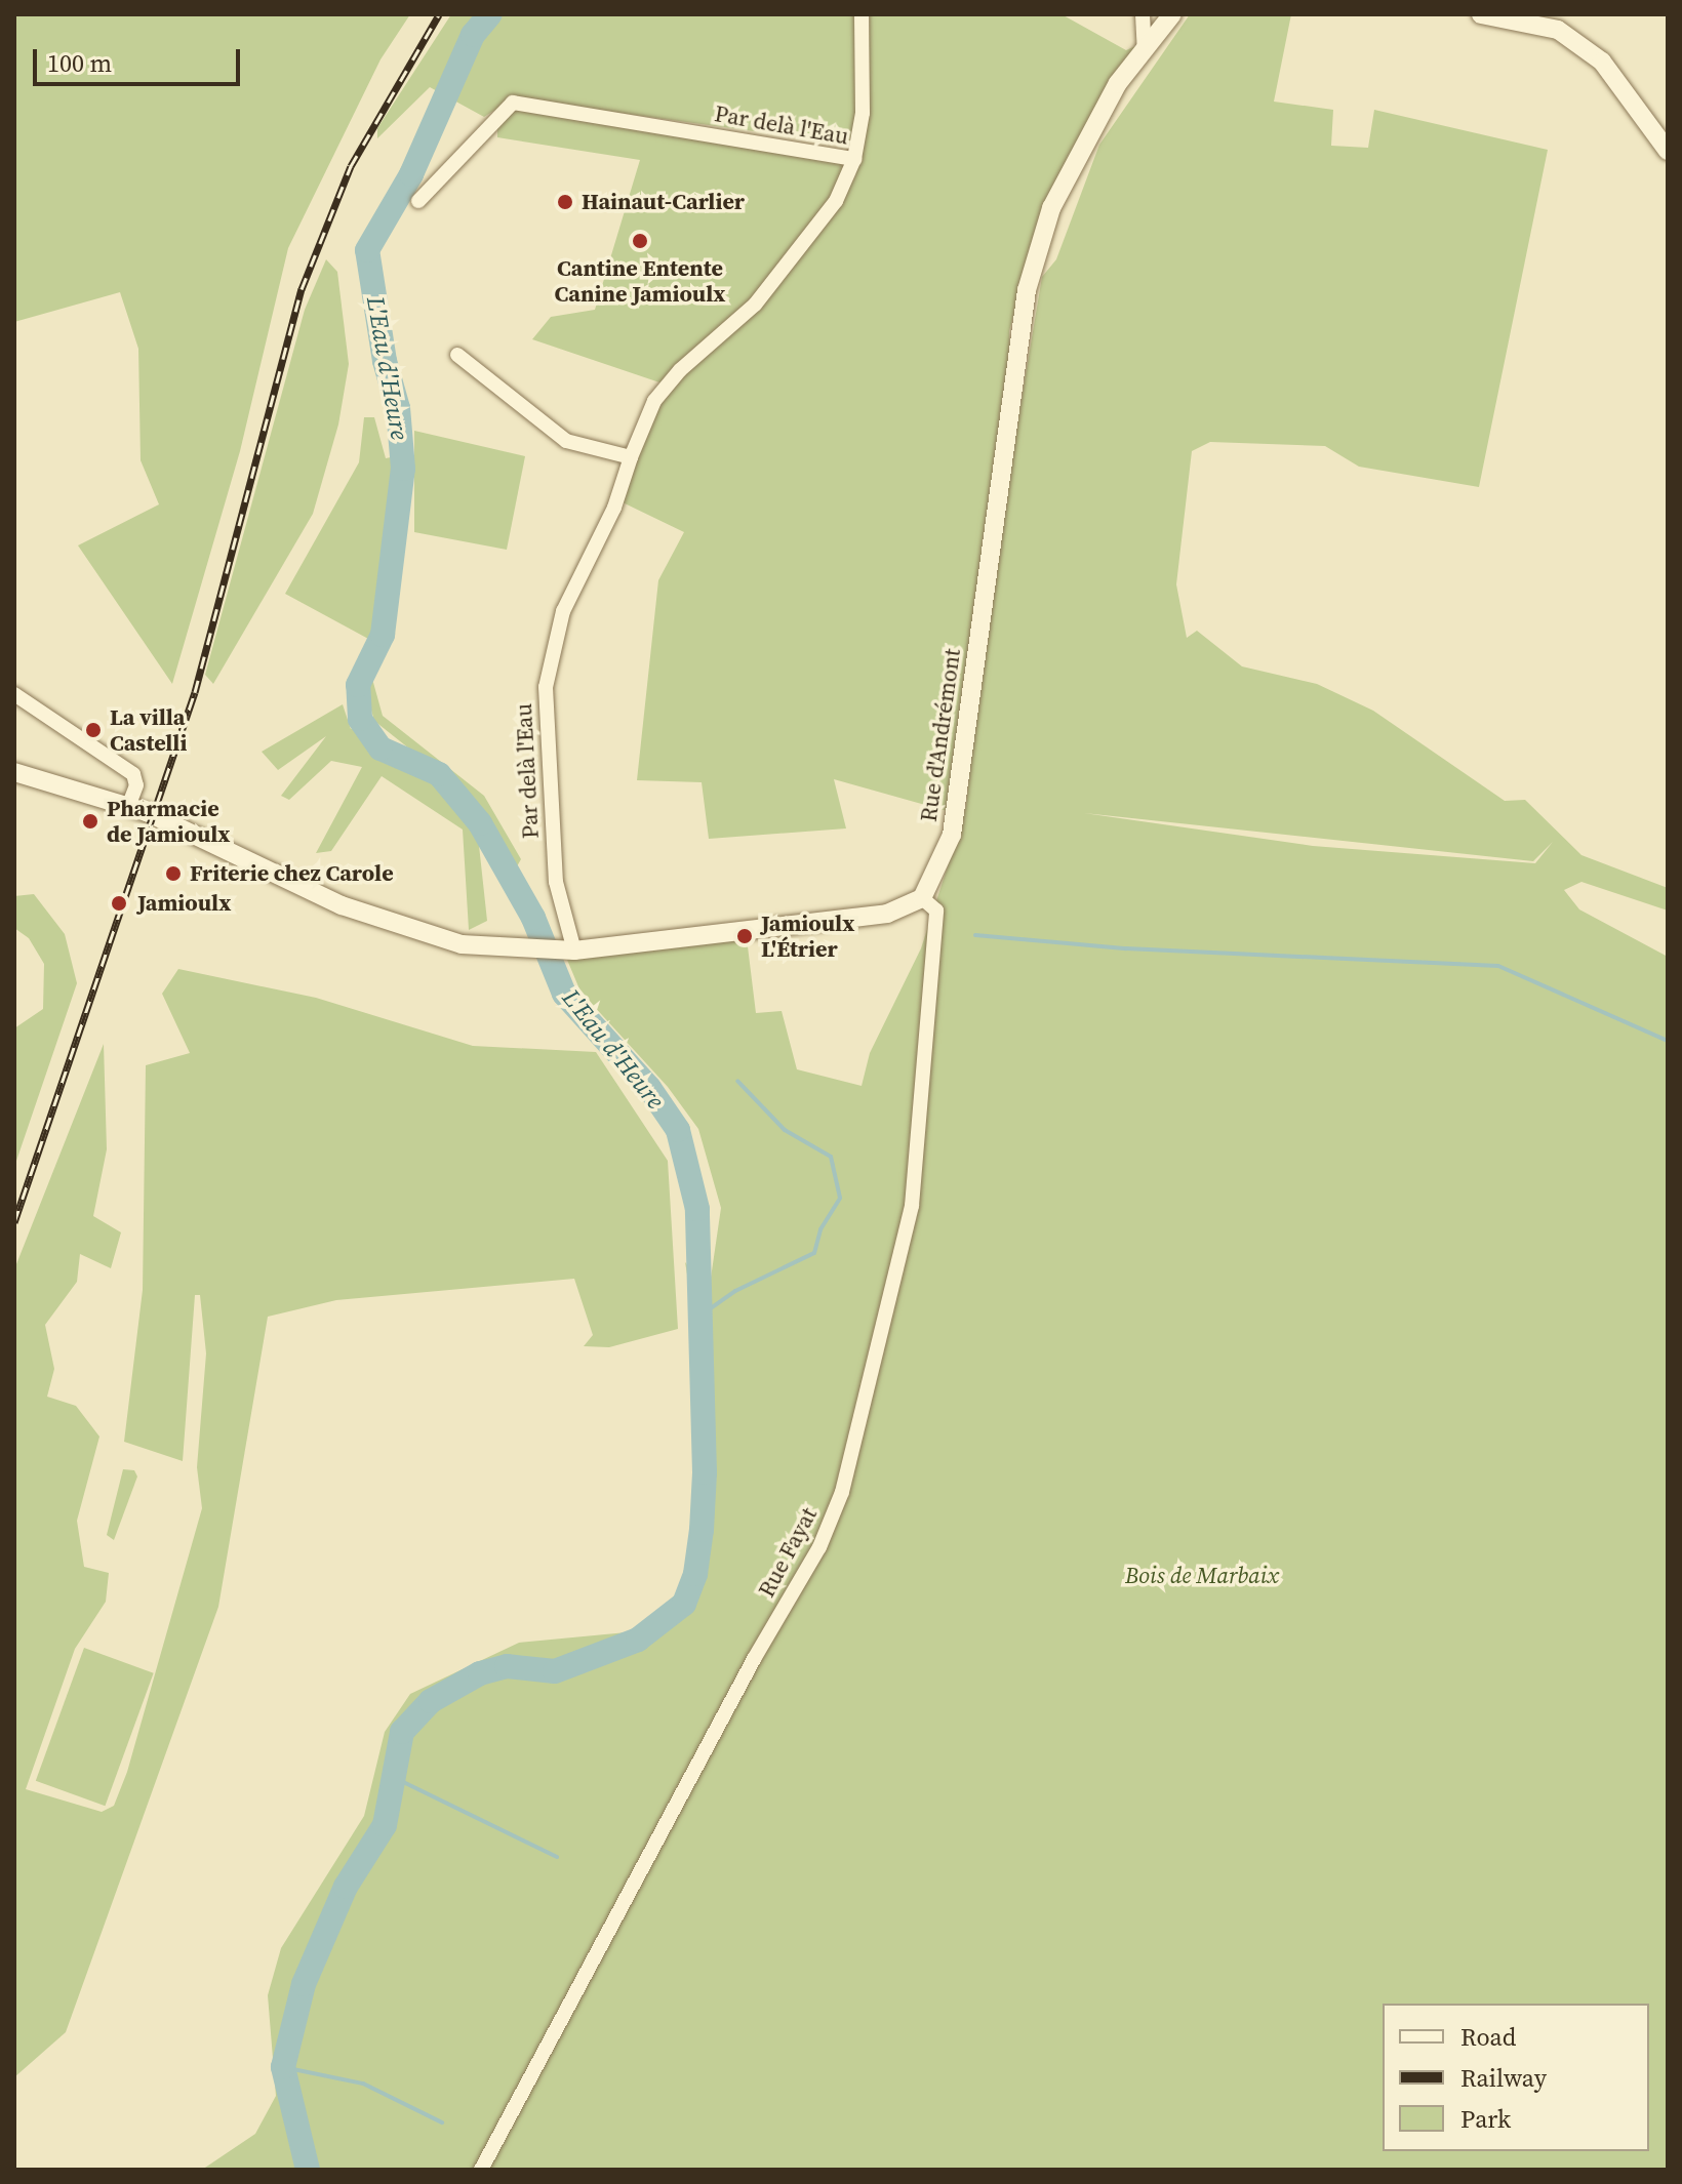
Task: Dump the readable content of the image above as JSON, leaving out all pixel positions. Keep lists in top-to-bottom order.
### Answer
{
  "streets": {
    "street": ["Par delà l'Eau", "Rue d'Andrémont", "Rue Fayat"]
  },
  "crossings": [
    ["Rue d'Andrémont", "Rue Fayat"]
  ],
  "water": ["L'Eau d'Heure"],
  "parks": ["Bois de Marbaix"],
  "places": [
    "Hainaut-Carlier",
    "Cantine Entente Canine Jamioulx",
    "La villa Castelli",
    "Pharmacie de Jamioulx",
    "Friterie chez Carole",
    "Jamioulx",
    "Jamioulx L'Étrier"
  ],
  "legend": ["Road", "Railway", "Park"],
  "scale_bar": "100 m"
}
